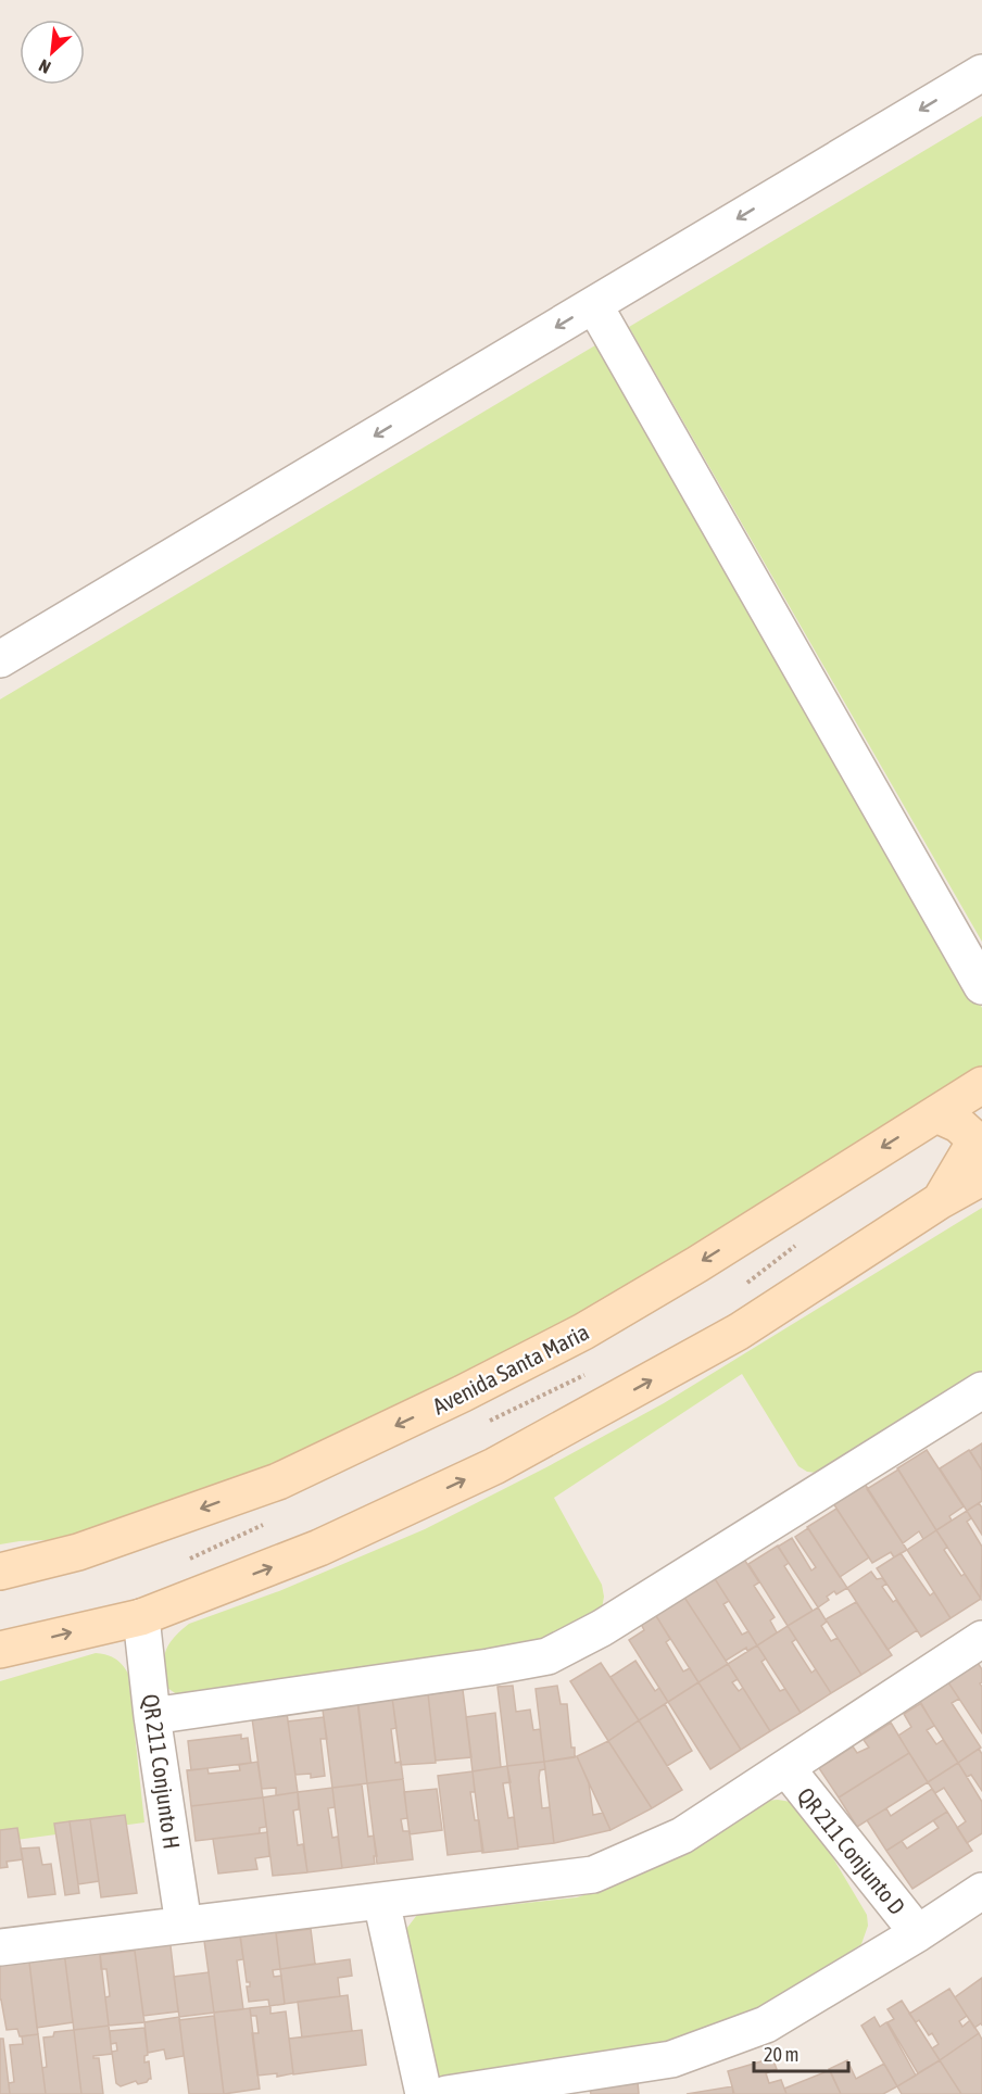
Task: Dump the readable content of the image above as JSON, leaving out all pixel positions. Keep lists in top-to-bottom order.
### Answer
{
  "streets": {
    "main road": ["Avenida Santa Maria"],
    "street": ["QR 211 Conjunto H", "QR 211 Conjunto D"]
  },
  "scale_bar": "20 m",
  "north": "bottom left"
}
